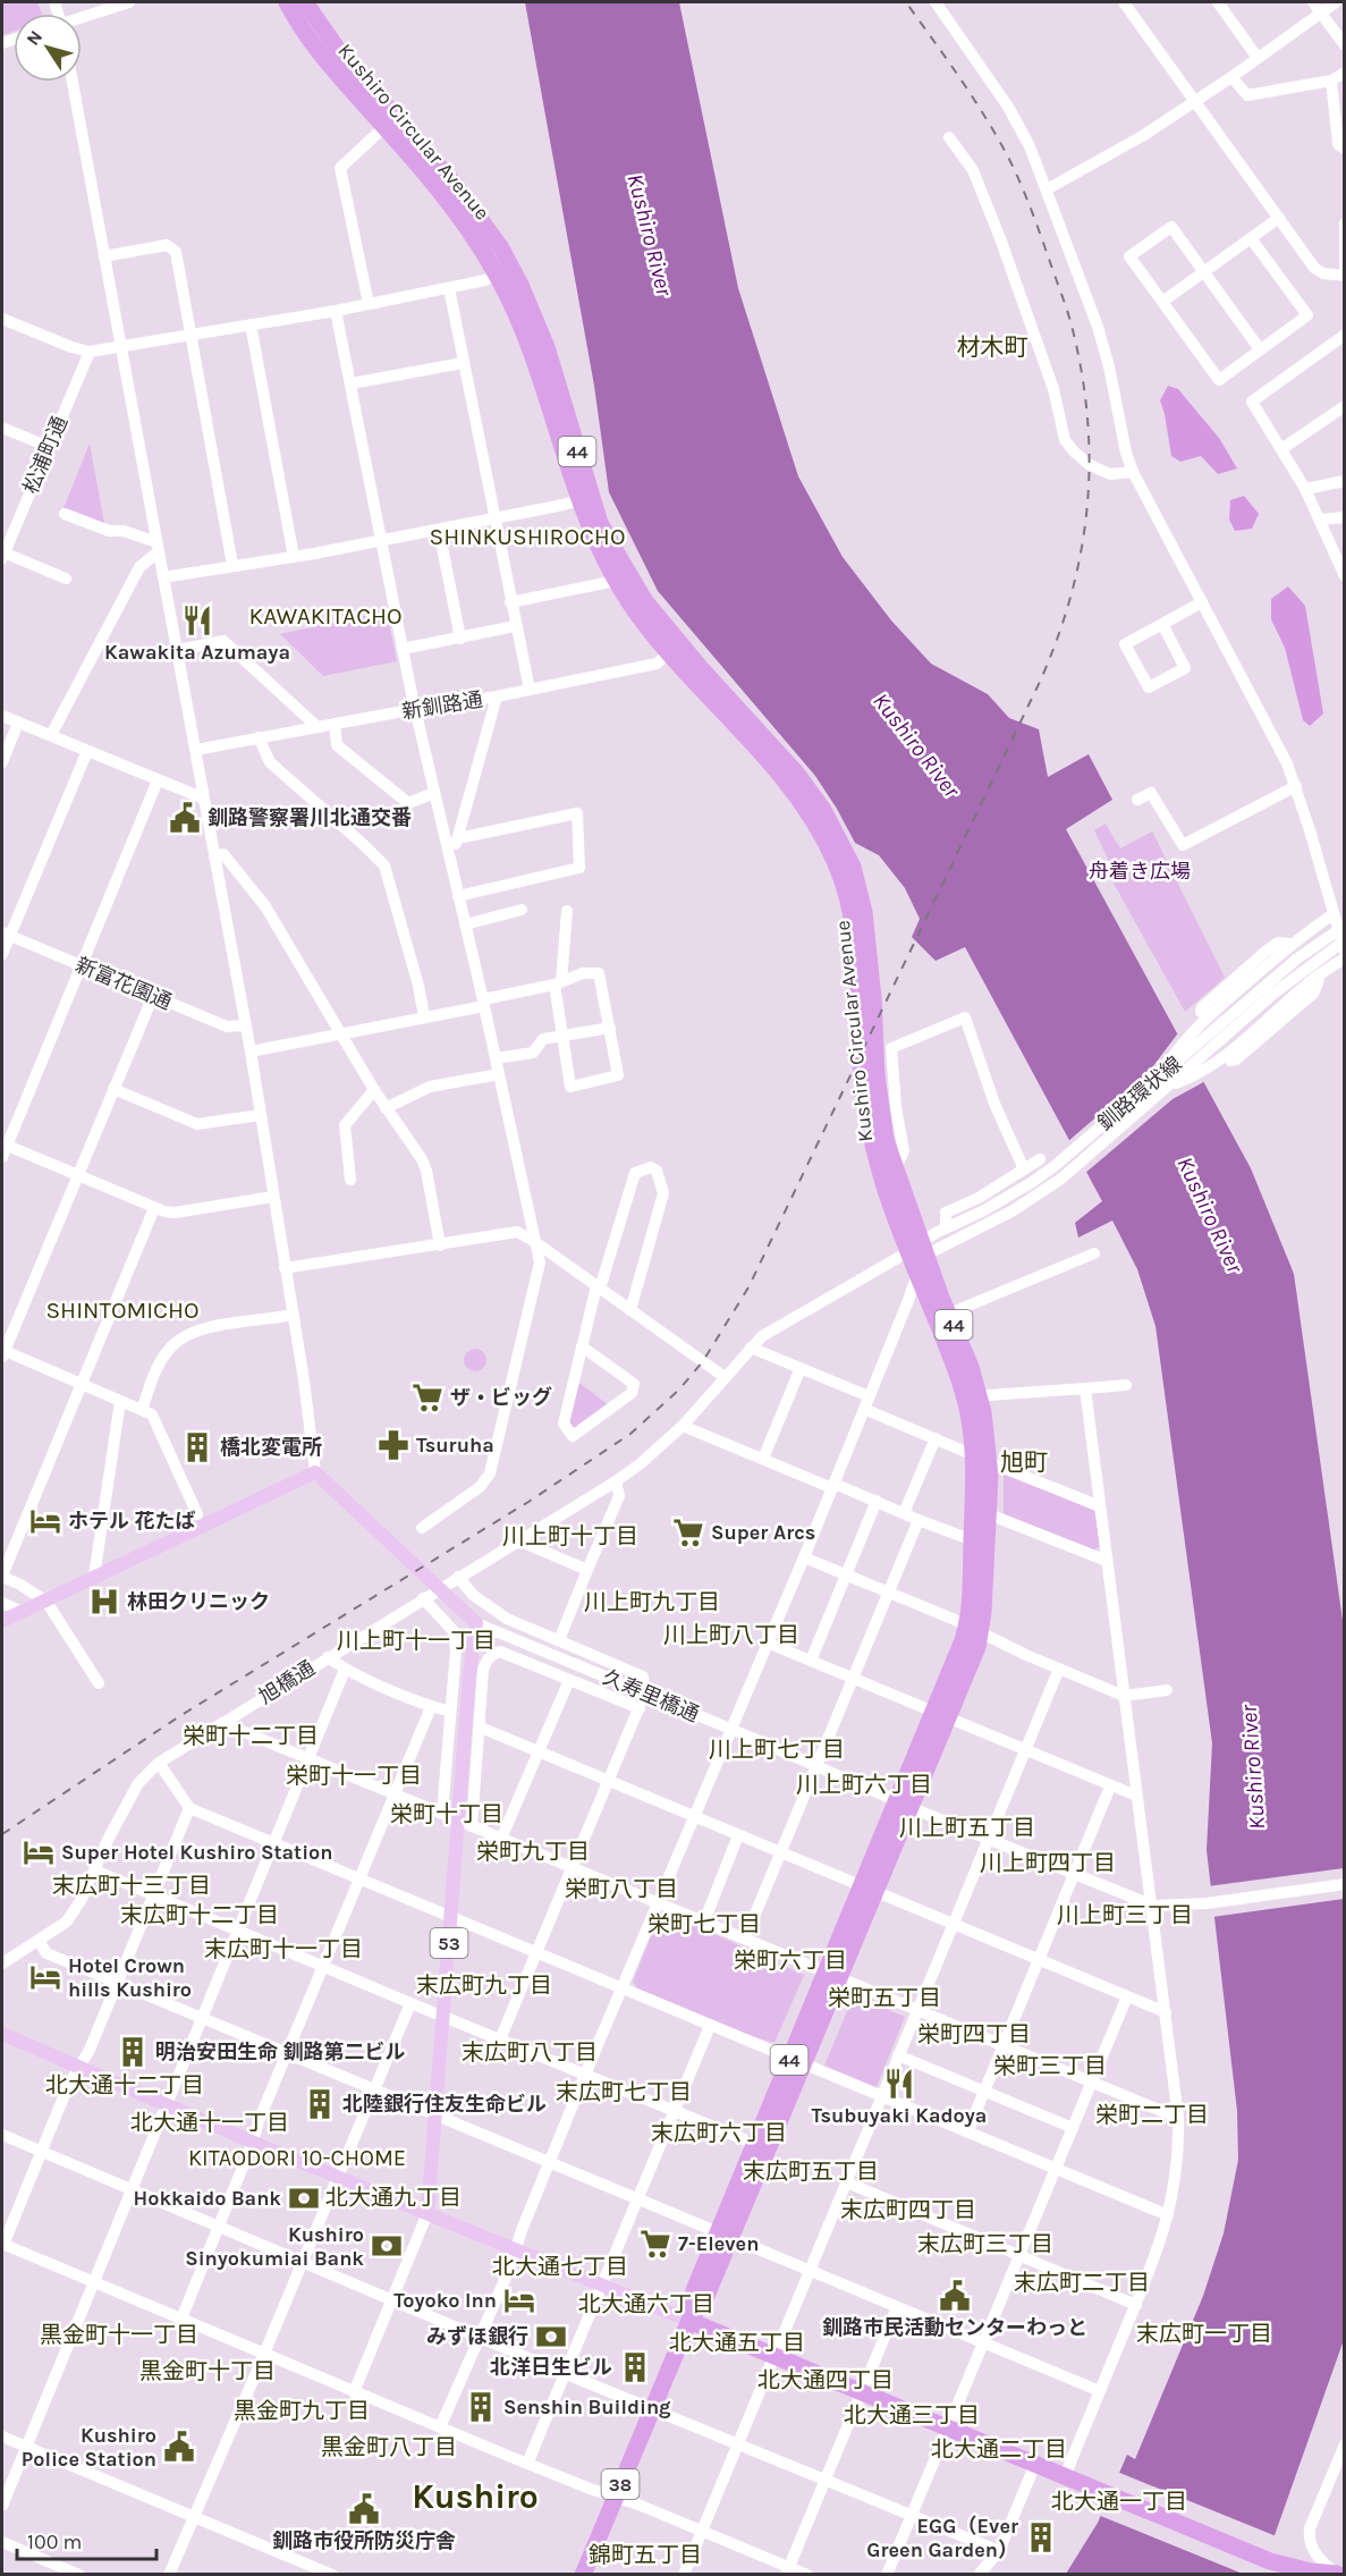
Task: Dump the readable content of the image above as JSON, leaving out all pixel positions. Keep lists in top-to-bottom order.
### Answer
{
  "streets": {
    "highway": ["Kushiro Circular Avenue", "44", "38"],
    "main road": ["53"],
    "street": [
      "松浦町通",
      "新釧路通",
      "新富花園通",
      "釧路環状線",
      "旭橋通",
      "久寿里橋通"
    ]
  },
  "crossings": [
    ["Kushiro Circular Avenue", "新釧路通"],
    ["Kushiro Circular Avenue", "釧路環状線"],
    ["Kushiro Circular Avenue", "旭橋通"],
    ["Kushiro Circular Avenue", "久寿里橋通"],
    ["Kushiro Circular Avenue", "38"],
    ["釧路環状線", "旭橋通"],
    ["久寿里橋通", "53"]
  ],
  "districts": [
    "材木町",
    "SHINKUSHIROCHO",
    "KAWAKITACHO",
    "SHINTOMICHO",
    "旭町",
    "川上町十丁目",
    "川上町九丁目",
    "川上町八丁目",
    "川上町十一丁目",
    "栄町十二丁目",
    "川上町七丁目",
    "栄町十一丁目",
    "川上町六丁目",
    "栄町十丁目",
    "川上町五丁目",
    "栄町九丁目",
    "川上町四丁目",
    "末広町十三丁目",
    "栄町八丁目",
    "末広町十二丁目",
    "川上町三丁目",
    "栄町七丁目",
    "末広町十一丁目",
    "栄町六丁目",
    "末広町九丁目",
    "栄町五丁目",
    "栄町四丁目",
    "末広町八丁目",
    "栄町三丁目",
    "北大通十二丁目",
    "末広町七丁目",
    "栄町二丁目",
    "北大通十一丁目",
    "末広町六丁目",
    "KITAODORI 10-CHOME",
    "末広町五丁目",
    "北大通九丁目",
    "末広町四丁目",
    "末広町三丁目",
    "北大通七丁目",
    "末広町二丁目",
    "北大通六丁目",
    "末広町一丁目",
    "黒金町十一丁目",
    "北大通五丁目",
    "黒金町十丁目",
    "北大通四丁目",
    "黒金町九丁目",
    "北大通三丁目",
    "黒金町八丁目",
    "北大通二丁目",
    "Kushiro",
    "北大通一丁目",
    "錦町五丁目"
  ],
  "water": ["Kushiro River"],
  "parks": ["舟着き広場"],
  "places": {
    "restaurant": ["Kawakita Azumaya", "Tsubuyaki Kadoya"],
    "public building": [
      "釧路警察署川北通交番",
      "釧路市民活動センターわっと",
      "Kushiro Police Station",
      "釧路市役所防災庁舎"
    ],
    "supermarket": ["ザ・ビッグ", "Super Arcs", "7-Eleven"],
    "pharmacy": ["Tsuruha"],
    "building": [
      "橋北変電所",
      "明治安田生命 釧路第二ビル",
      "北陸銀行住友生命ビル",
      "北洋日生ビル",
      "Senshin Building",
      "EGG（Ever Green Garden）"
    ],
    "hotel": [
      "ホテル 花たば",
      "Super Hotel Kushiro Station",
      "Hotel Crown hills Kushiro",
      "Toyoko Inn"
    ],
    "hospital": ["林田クリニック"],
    "bank": ["Hokkaido Bank", "Kushiro Sinyokumiai Bank", "みずほ銀行"]
  },
  "scale_bar": "100 m",
  "north": "top left"
}
